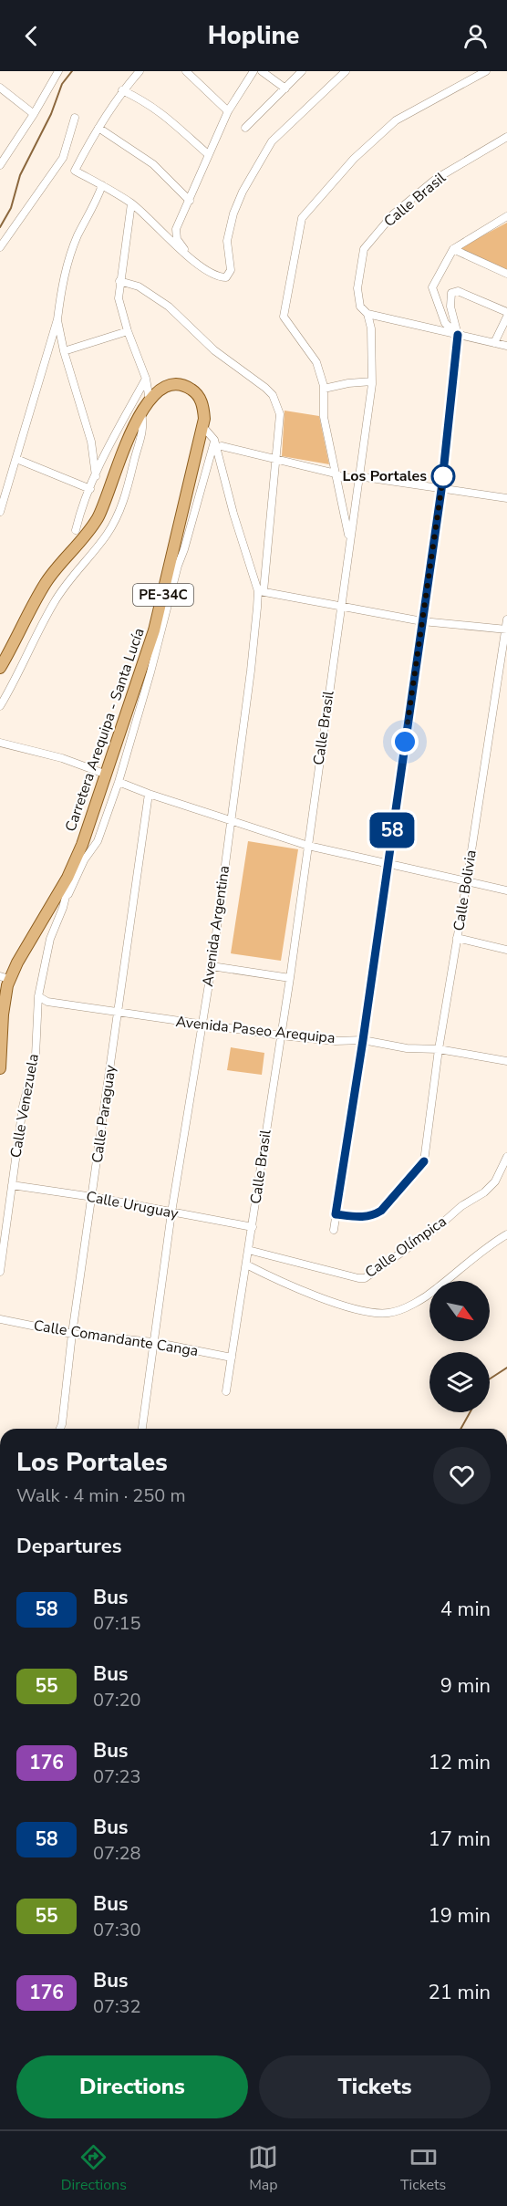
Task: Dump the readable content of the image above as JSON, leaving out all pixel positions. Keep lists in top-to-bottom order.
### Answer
{
  "streets": {
    "main road": ["PE-34C", "Carretera Arequipa - Santa Lucía"],
    "street": [
      "Calle Brasil",
      "Calle Bolivia",
      "Avenida Argentina",
      "Avenida Paseo Arequipa",
      "Calle Venezuela",
      "Calle Paraguay",
      "Calle Uruguay",
      "Calle Olímpica",
      "Calle Comandante Canga"
    ]
  },
  "crossings": [
    ["Calle Brasil", "Avenida Paseo Arequipa"],
    ["Calle Brasil", "Calle Uruguay"],
    ["Calle Brasil", "Calle Olímpica"],
    ["Calle Brasil", "Calle Comandante Canga"],
    ["Carretera Arequipa - Santa Lucía", "Avenida Argentina"],
    ["Carretera Arequipa - Santa Lucía", "Calle Venezuela"],
    ["Calle Bolivia", "Avenida Paseo Arequipa"],
    ["Avenida Argentina", "Avenida Paseo Arequipa"],
    ["Avenida Argentina", "Calle Uruguay"],
    ["Avenida Argentina", "Calle Comandante Canga"],
    ["Avenida Paseo Arequipa", "Calle Venezuela"],
    ["Avenida Paseo Arequipa", "Calle Paraguay"],
    ["Calle Venezuela", "Calle Uruguay"],
    ["Calle Paraguay", "Calle Uruguay"],
    ["Calle Paraguay", "Calle Comandante Canga"]
  ],
  "places": ["Los Portales"],
  "lines": ["bus line 58"],
  "north": "bottom right",
  "page": {
    "header": "Hopline",
    "on_map": "58",
    "heading": [
      ["Los Portales", "Walk · 4 min · 250 m"],
      "Departures"
    ],
    "list": [
      {
        "mark": "58",
        "name": "Bus",
        "note": "07:15",
        "value": "4 min"
      },
      {
        "mark": "55",
        "name": "Bus",
        "note": "07:20",
        "value": "9 min"
      },
      {
        "mark": "176",
        "name": "Bus",
        "note": "07:23",
        "value": "12 min"
      },
      {
        "mark": "58",
        "name": "Bus",
        "note": "07:28",
        "value": "17 min"
      },
      {
        "mark": "55",
        "name": "Bus",
        "note": "07:30",
        "value": "19 min"
      },
      {
        "mark": "176",
        "name": "Bus",
        "note": "07:32",
        "value": "21 min"
      }
    ],
    "buttons": ["Directions", "Tickets"],
    "tabs": ["Directions", "Map", "Tickets"]
  }
}
